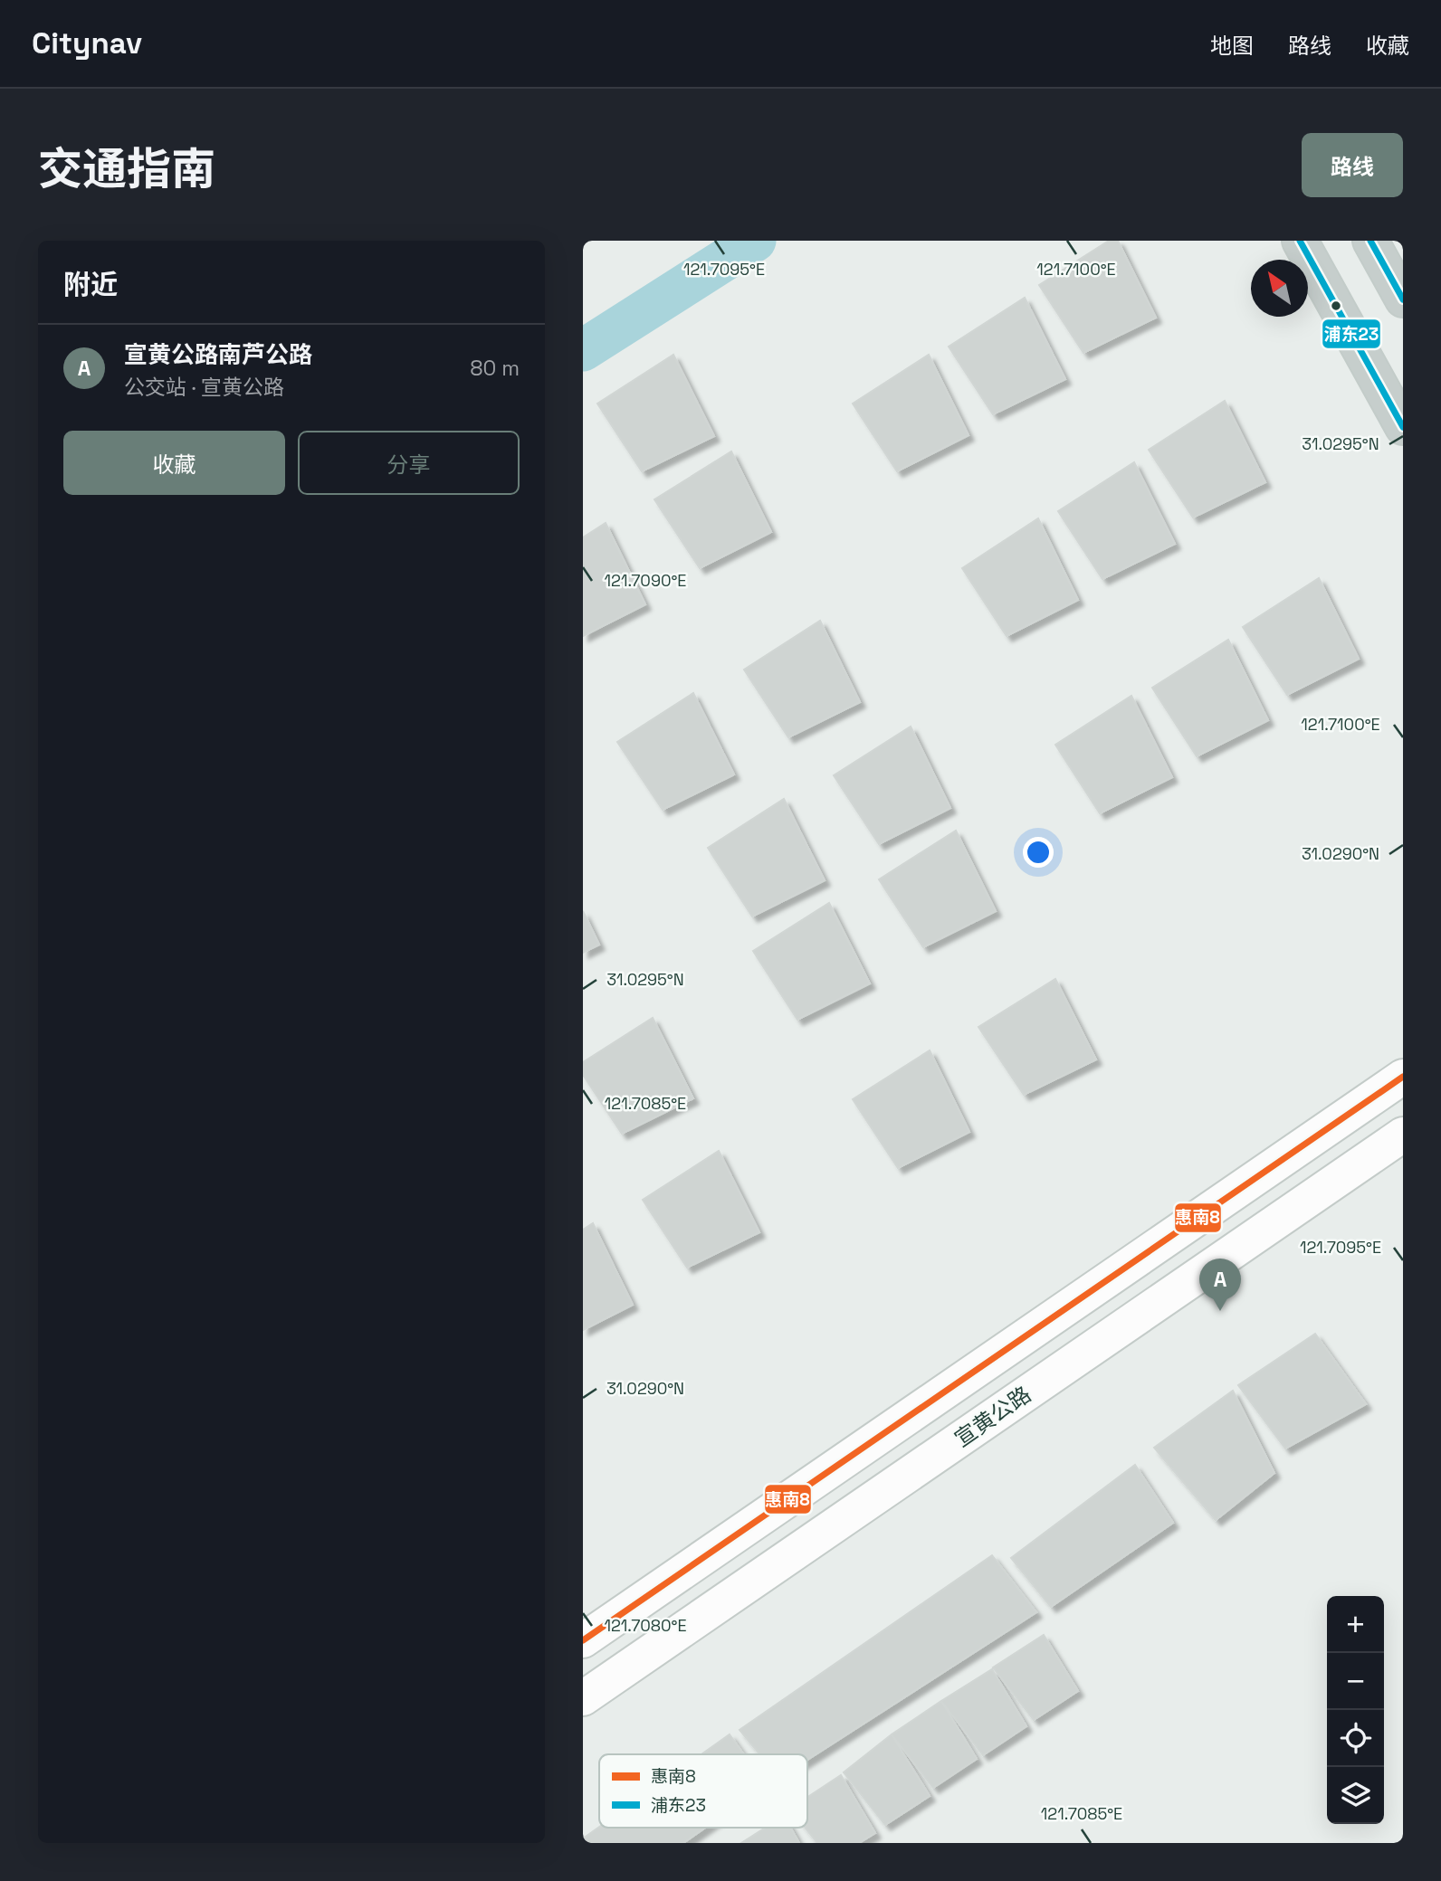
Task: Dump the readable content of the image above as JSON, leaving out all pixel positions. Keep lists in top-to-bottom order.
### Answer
{
  "streets": {
    "main road": ["宣黄公路"]
  },
  "lines": ["transit line 浦东23", "transit line 惠南8"],
  "legend": ["惠南8", "浦东23"],
  "north": "top left",
  "page": {
    "header": "Citynav",
    "nav": ["地图", "路线", "收藏"],
    "title": "交通指南",
    "buttons": [
      "路线",
      ["收藏", "分享"]
    ],
    "heading": "附近",
    "list": [
      {
        "mark": "A",
        "name": "宣黄公路南芦公路",
        "note": "公交站 · 宣黄公路",
        "value": "80 m"
      }
    ],
    "pins": "A",
    "map_buttons": ["+", "−"]
  },
  "coordinates": [
    "121.7095°E",
    "121.7100°E",
    "31.0295°N",
    "121.7090°E",
    "31.0290°N",
    "121.7085°E",
    "121.7080°E"
  ]
}
